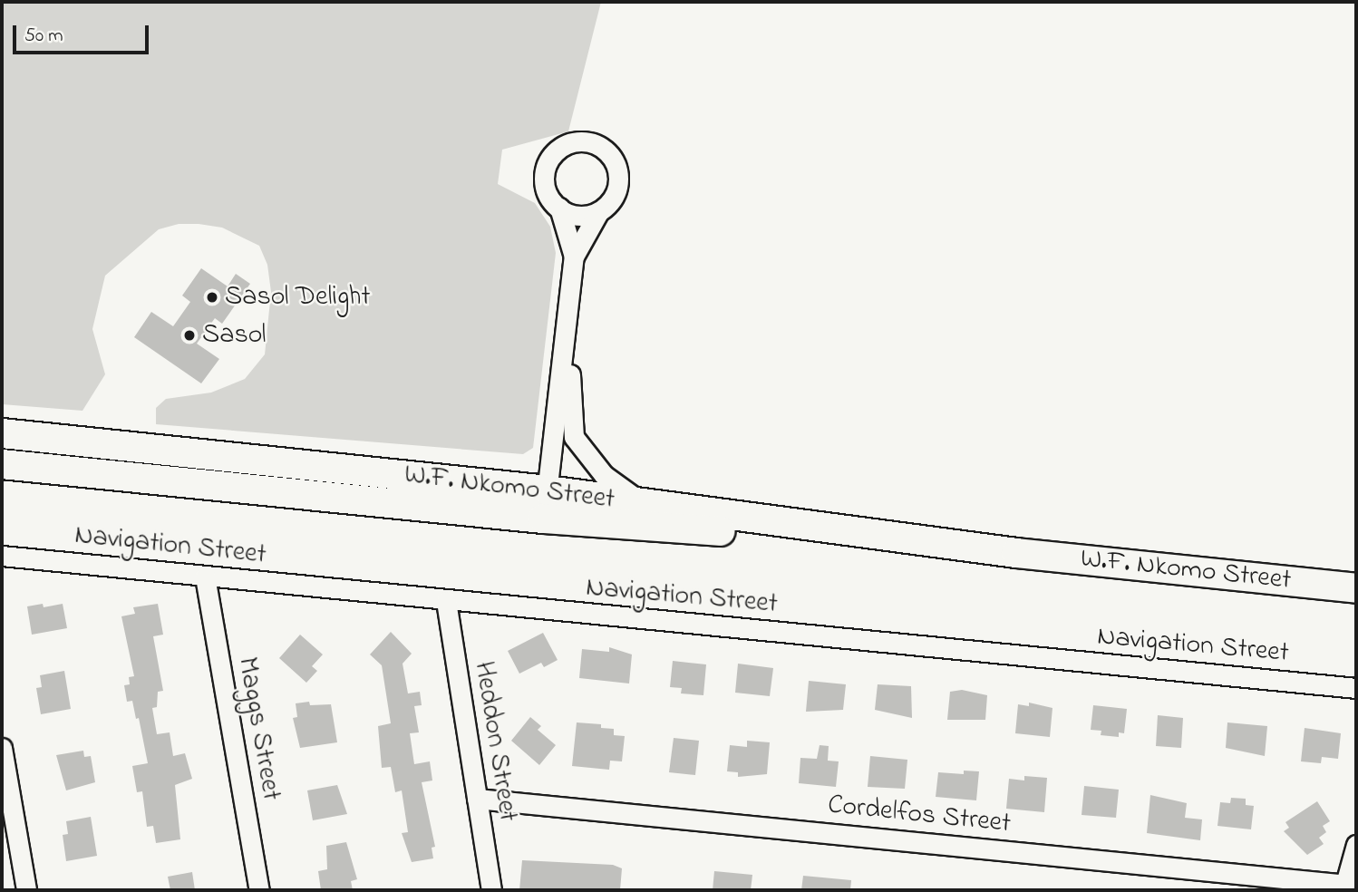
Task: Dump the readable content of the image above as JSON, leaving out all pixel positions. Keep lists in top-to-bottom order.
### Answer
{
  "streets": {
    "main road": ["W.F. Nkomo Street"],
    "street": [
      "Navigation Street",
      "Maggs Street",
      "Heddon Street",
      "Cordelfos Street"
    ]
  },
  "crossings": [
    ["Navigation Street", "Maggs Street"],
    ["Navigation Street", "Heddon Street"],
    ["Heddon Street", "Cordelfos Street"]
  ],
  "places": ["Sasol Delight", "Sasol"],
  "scale_bar": "50 m"
}
